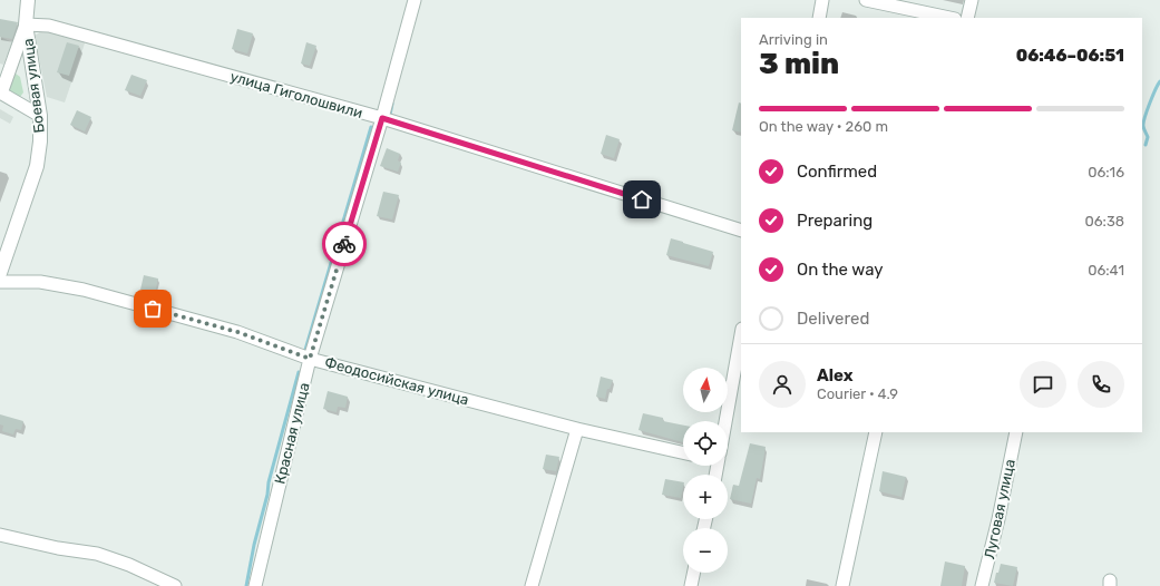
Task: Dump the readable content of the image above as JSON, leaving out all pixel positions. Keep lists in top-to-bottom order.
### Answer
{
  "streets": {
    "street": [
      "Боевая улица",
      "улица Гиголошвили",
      "Феодосийская улица",
      "Красная улица",
      "Луговая улица"
    ]
  },
  "crossings": [
    ["Боевая улица", "улица Гиголошвили"],
    ["улица Гиголошвили", "Красная улица"],
    ["Феодосийская улица", "Красная улица"]
  ],
  "north": "top",
  "page": {
    "heading": ["3 min", "Arriving in", "06:46–06:51"],
    "panel": ["Alex", "Courier · 4.9"],
    "bar": "On the way · 260 m",
    "list": [
      ["Confirmed", "06:16"],
      ["Preparing", "06:38"],
      ["On the way", "06:41"],
      "Delivered"
    ],
    "map_buttons": ["+", "−"]
  }
}
